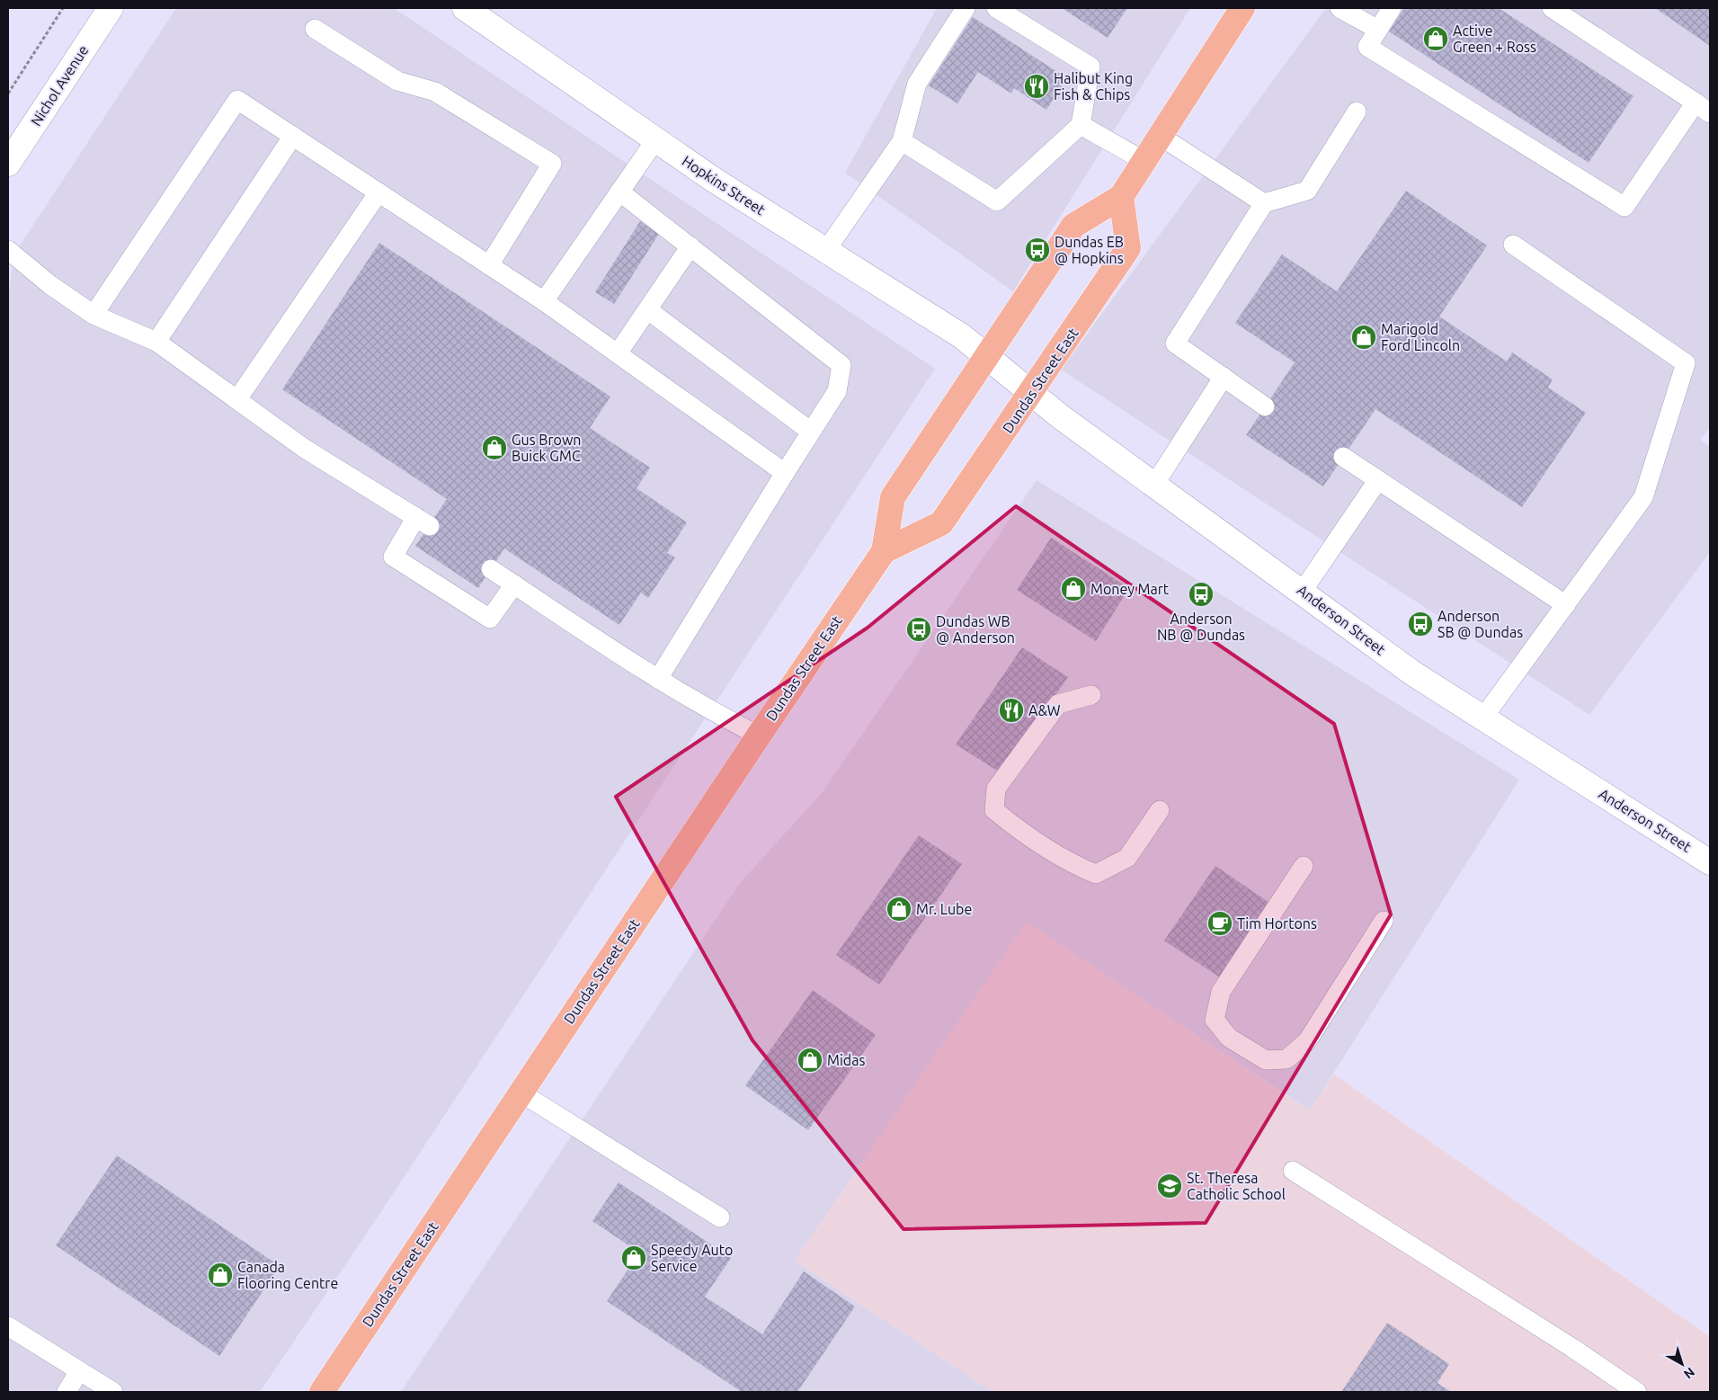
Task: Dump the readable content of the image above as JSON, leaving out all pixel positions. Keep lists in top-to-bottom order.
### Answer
{
  "streets": {
    "main road": [
      "Nichol Avenue",
      "Hopkins Street",
      "Dundas Street East",
      "Anderson Street"
    ]
  },
  "crossings": [
    ["Hopkins Street", "Dundas Street East"],
    ["Hopkins Street", "Anderson Street"],
    ["Dundas Street East", "Anderson Street"]
  ],
  "places": {
    "shop": [
      "Active Green + Ross",
      "Marigold Ford Lincoln",
      "Gus Brown Buick GMC",
      "Money Mart",
      "Mr. Lube",
      "Midas",
      "Speedy Auto Service",
      "Canada Flooring Centre"
    ],
    "restaurant": ["Halibut King Fish & Chips", "A&W"],
    "bus stop": [
      "Dundas EB @ Hopkins",
      "Anderson NB @ Dundas",
      "Anderson SB @ Dundas",
      "Dundas WB @ Anderson"
    ],
    "cafe": ["Tim Hortons"],
    "school or university": ["St. Theresa Catholic School"]
  },
  "north": "bottom right"
}
